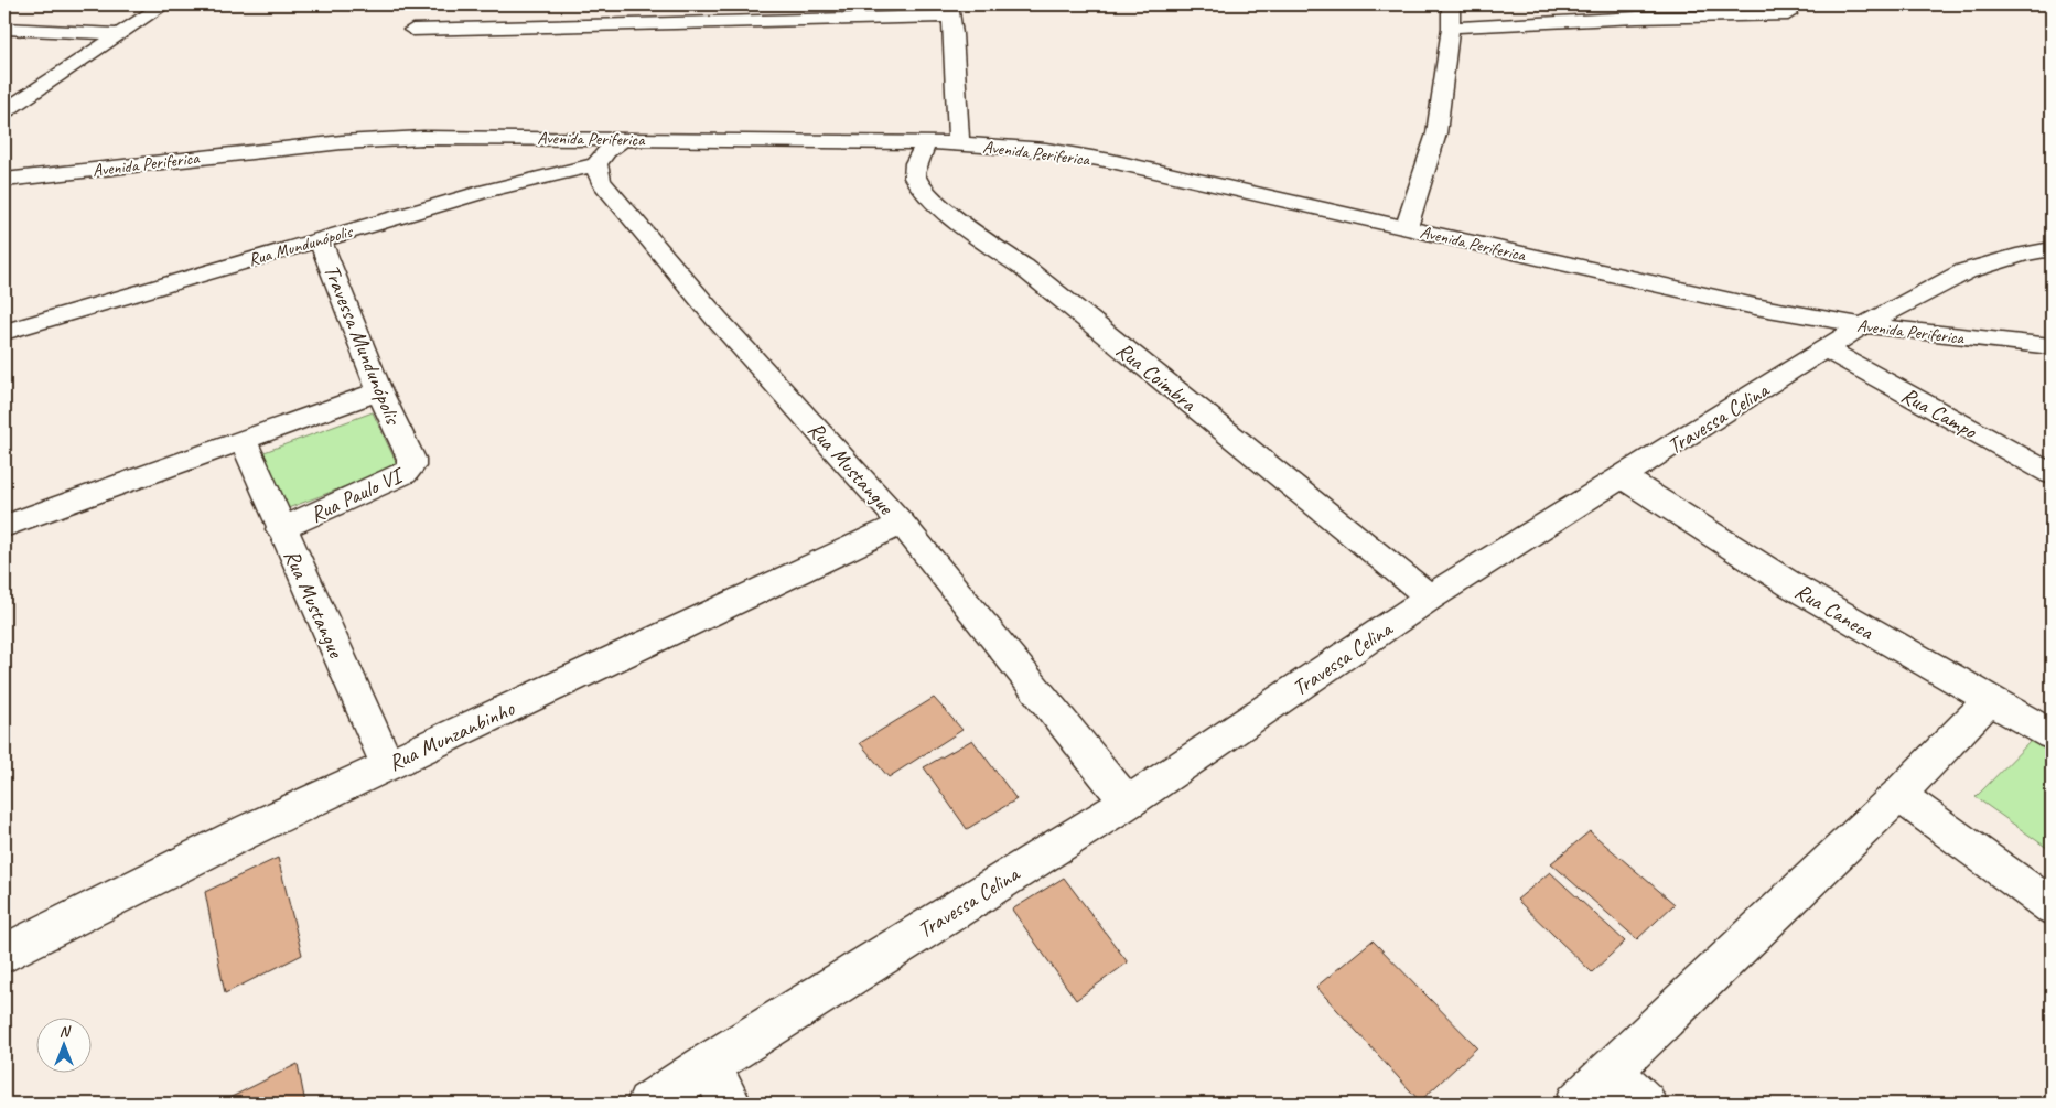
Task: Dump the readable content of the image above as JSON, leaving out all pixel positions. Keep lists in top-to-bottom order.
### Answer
{
  "streets": {
    "street": [
      "Avenida Periferica",
      "Rua Mundunópolis",
      "Travessa Mundunópolis",
      "Rua Coimbra",
      "Rua Campo",
      "Travessa Celina",
      "Rua Mustangue",
      "Rua Paulo VI",
      "Rua Caneca",
      "Rua Munzanbinho"
    ]
  },
  "crossings": [
    ["Avenida Periferica", "Rua Coimbra"],
    ["Avenida Periferica", "Travessa Celina"],
    ["Rua Mundunópolis", "Travessa Mundunópolis"],
    ["Rua Mundunópolis", "Rua Mustangue"],
    ["Travessa Mundunópolis", "Rua Paulo VI"],
    ["Rua Coimbra", "Travessa Celina"],
    ["Rua Campo", "Travessa Celina"],
    ["Travessa Celina", "Rua Mustangue"],
    ["Travessa Celina", "Rua Caneca"],
    ["Rua Mustangue", "Rua Paulo VI"],
    ["Rua Mustangue", "Rua Munzanbinho"]
  ],
  "north": "top"
}
